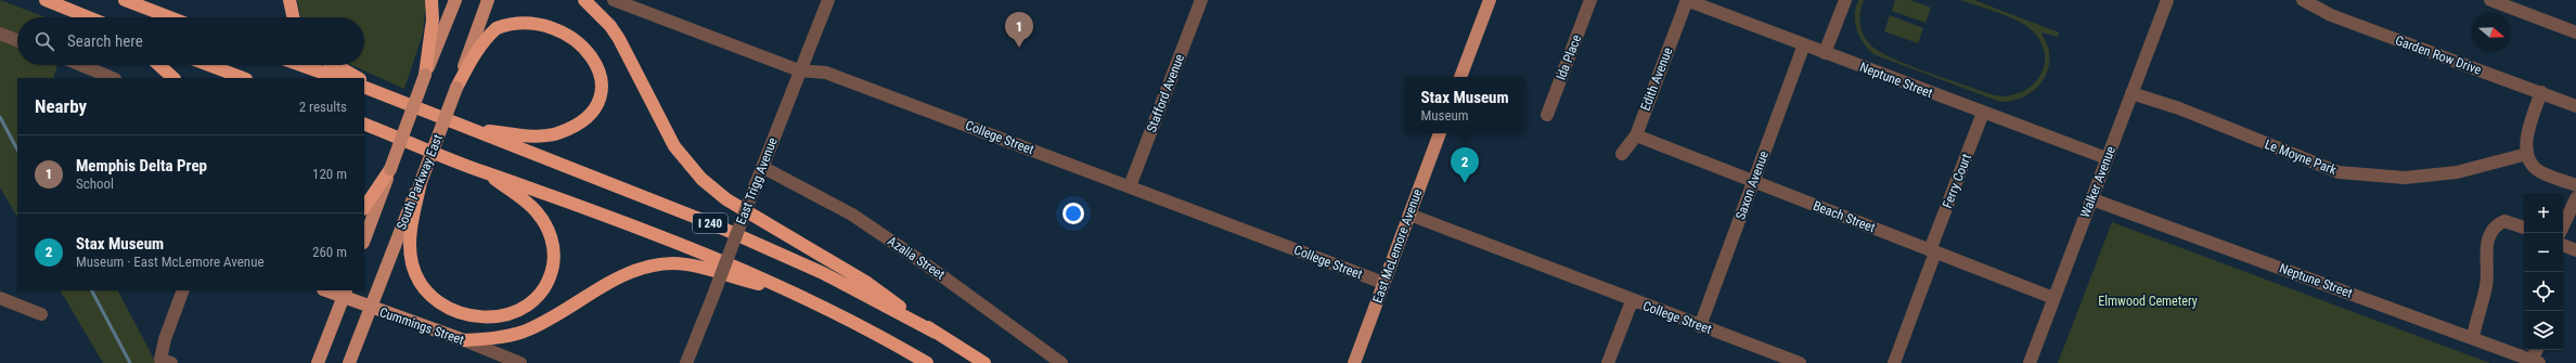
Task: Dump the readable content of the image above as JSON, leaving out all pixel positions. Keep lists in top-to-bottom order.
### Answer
{
  "streets": {
    "highway": ["I 240"],
    "main road": ["South Parkway East", "East McLemore Avenue", "Cummings Street"],
    "street": [
      "Garden Row Drive",
      "Ida Place",
      "Edith Avenue",
      "Neptune Street",
      "Stafford Avenue",
      "College Street",
      "Le Moyne Park",
      "East Trigg Avenue",
      "Ferry Court",
      "Walker Avenue",
      "Saxon Avenue",
      "Beach Street",
      "Azalia Street"
    ]
  },
  "crossings": [
    ["Edith Avenue", "Neptune Street"],
    ["Edith Avenue", "Beach Street"],
    ["Neptune Street", "Ferry Court"],
    ["Neptune Street", "Walker Avenue"],
    ["Neptune Street", "Saxon Avenue"],
    ["Stafford Avenue", "College Street"],
    ["College Street", "East Trigg Avenue"],
    ["College Street", "Saxon Avenue"],
    ["College Street", "East McLemore Avenue"],
    ["Le Moyne Park", "Walker Avenue"],
    ["East Trigg Avenue", "Azalia Street"],
    ["Ferry Court", "Beach Street"],
    ["South Parkway East", "Cummings Street"],
    ["Walker Avenue", "Beach Street"],
    ["Saxon Avenue", "Beach Street"]
  ],
  "parks": ["Elmwood Cemetery"],
  "north": "right",
  "page": {
    "pins": ["1", "2"],
    "search": "Search here",
    "popup": ["Stax Museum", "Museum"],
    "heading": ["Nearby", "2 results"],
    "list": [
      {
        "mark": "1",
        "name": "Memphis Delta Prep",
        "note": "School",
        "value": "120 m"
      },
      {
        "mark": "2",
        "name": "Stax Museum",
        "note": "Museum · East McLemore Avenue",
        "value": "260 m"
      }
    ],
    "map_buttons": ["+", "−"]
  }
}
